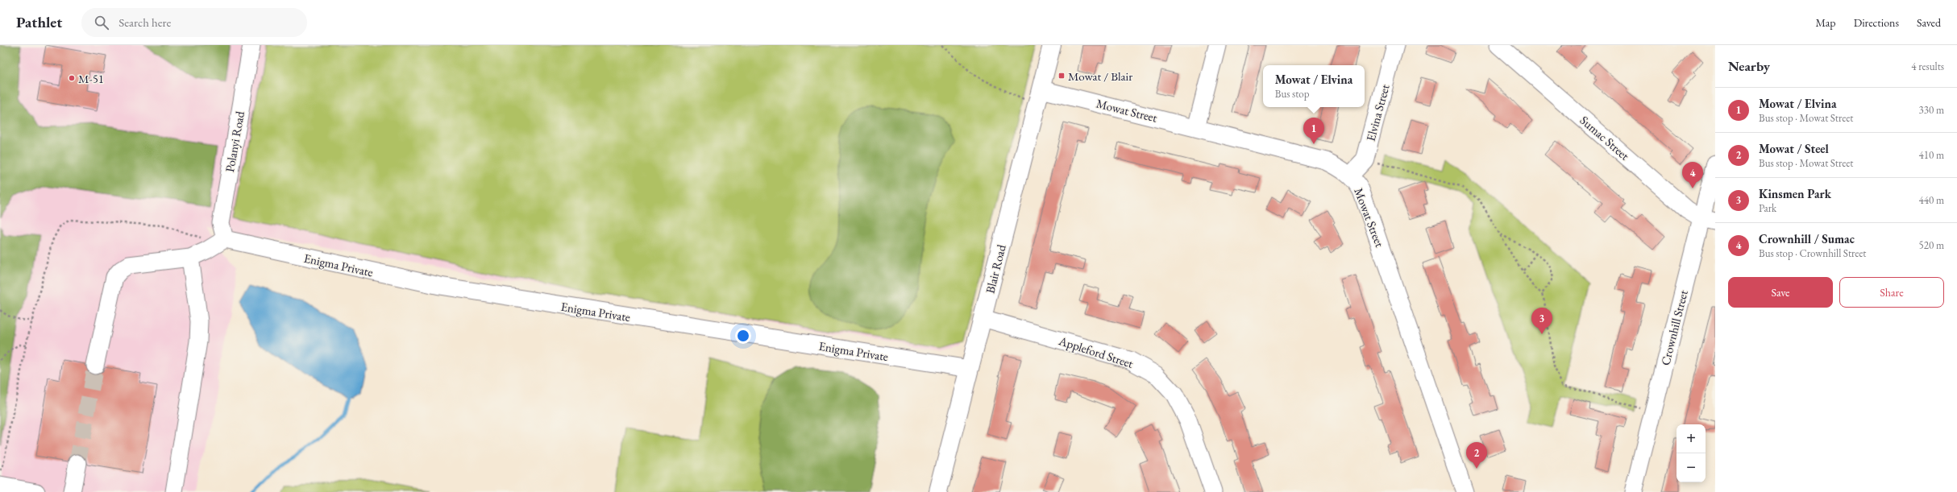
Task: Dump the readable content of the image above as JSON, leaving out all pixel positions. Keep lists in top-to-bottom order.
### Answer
{
  "streets": {
    "main road": ["Blair Road"],
    "street": [
      "Mowat Street",
      "Elvina Street",
      "Sumac Street",
      "Polanyi Road",
      "Enigma Private",
      "Crownhill Street",
      "Appleford Street"
    ]
  },
  "crossings": [
    ["Mowat Street", "Elvina Street"],
    ["Mowat Street", "Blair Road"],
    ["Sumac Street", "Crownhill Street"],
    ["Polanyi Road", "Enigma Private"],
    ["Enigma Private", "Blair Road"],
    ["Blair Road", "Appleford Street"]
  ],
  "places": {
    "transit": ["Mowat / Blair"],
    "other": ["M-51"]
  },
  "page": {
    "header": "Pathlet",
    "search": "Search here",
    "nav": ["Map", "Directions", "Saved"],
    "heading": ["Nearby", "4 results"],
    "popup": ["Mowat / Elvina", "Bus stop"],
    "list": [
      {
        "mark": "1",
        "name": "Mowat / Elvina",
        "note": "Bus stop · Mowat Street",
        "value": "330 m"
      },
      {
        "mark": "2",
        "name": "Mowat / Steel",
        "note": "Bus stop · Mowat Street",
        "value": "410 m"
      },
      {
        "mark": "3",
        "name": "Kinsmen Park",
        "note": "Park",
        "value": "440 m"
      },
      {
        "mark": "4",
        "name": "Crownhill / Sumac",
        "note": "Bus stop · Crownhill Street",
        "value": "520 m"
      }
    ],
    "pins": [
      "1",
      "4",
      "3",
      "2"
    ],
    "buttons": ["Save", "Share"],
    "map_buttons": ["+", "−"]
  }
}
